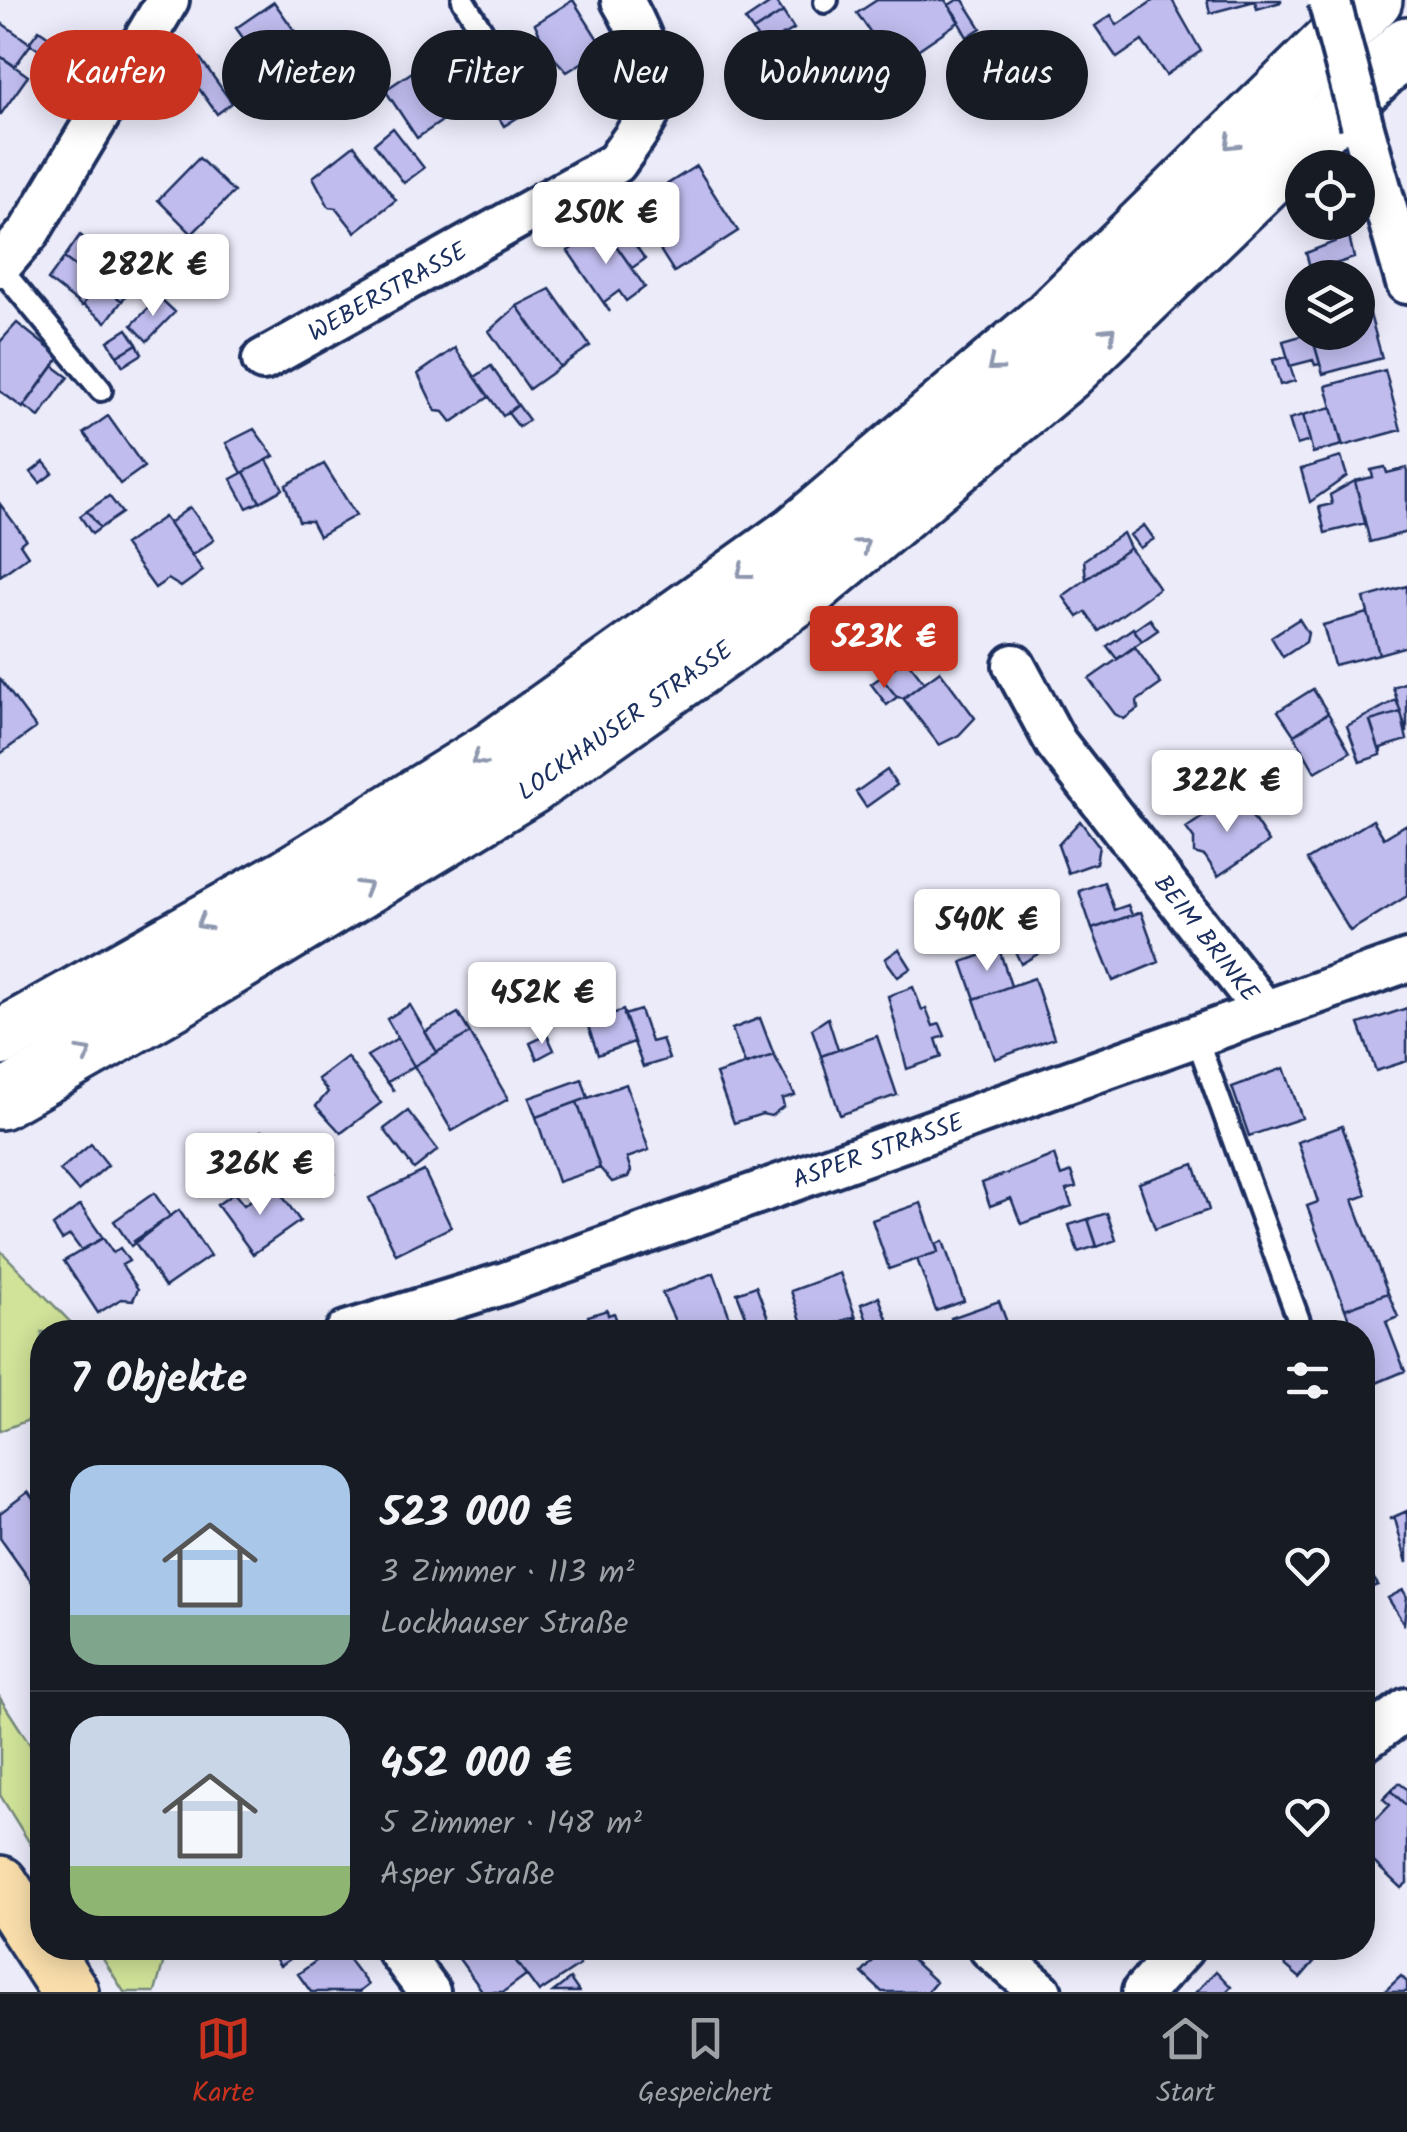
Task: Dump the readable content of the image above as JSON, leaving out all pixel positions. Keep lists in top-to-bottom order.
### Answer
{
  "streets": {
    "main road": ["LOCKHAUSER STRASSE"],
    "street": ["WEBERSTRASSE", "BEIM BRINKE", "ASPER STRASSE"]
  },
  "crossings": [
    ["BEIM BRINKE", "ASPER STRASSE"]
  ],
  "page": {
    "chip": [
      "Kaufen",
      "Mieten",
      "Filter",
      "Neu",
      "Wohnung",
      "Haus"
    ],
    "price": [
      "250K €",
      "282K €",
      "523K €",
      "322K €",
      "540K €",
      "452K €",
      "326K €"
    ],
    "heading": "7 Objekte",
    "list": [
      {
        "name": "523 000 €",
        "note": "3 Zimmer · 113 m² · Lockhauser Straße"
      },
      {
        "name": "452 000 €",
        "note": "5 Zimmer · 148 m² · Asper Straße"
      }
    ],
    "tabs": ["Karte", "Gespeichert", "Start"]
  }
}
